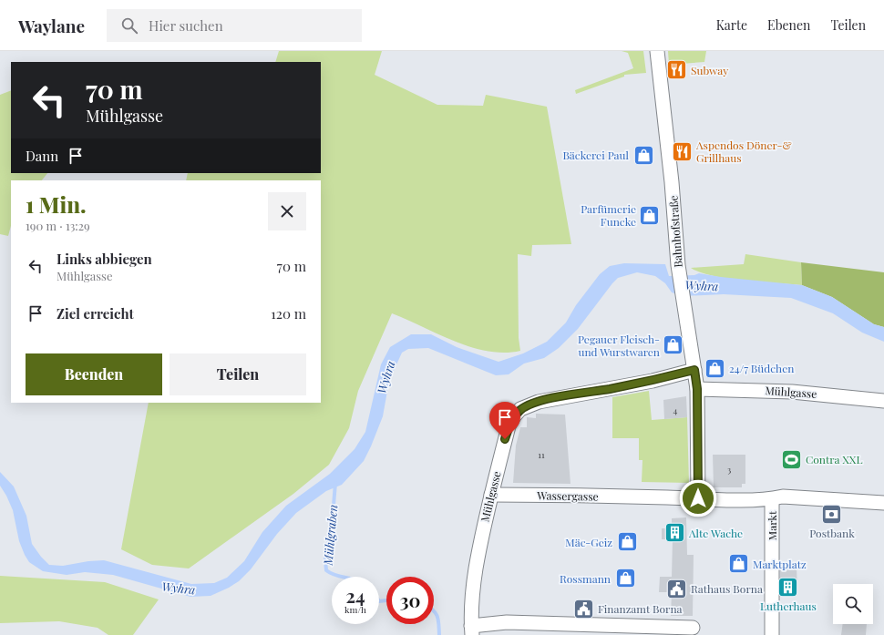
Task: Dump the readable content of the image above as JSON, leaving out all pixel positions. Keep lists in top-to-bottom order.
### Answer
{
  "streets": {
    "street": [
      "Bahnhofstraße",
      "Mühlgasse",
      "Wassergasse",
      "Markt"
    ]
  },
  "crossings": [
    ["Bahnhofstraße", "Mühlgasse"],
    ["Bahnhofstraße", "Markt"],
    ["Mühlgasse", "Wassergasse"],
    ["Wassergasse", "Markt"]
  ],
  "water": ["Wyhra", "Mühlgraben"],
  "places": {
    "restaurant": ["Subway", "Aspendos Döner-& Grillhaus"],
    "shop": [
      "Bäckerei Paul",
      "Parfümerie Funcke",
      "Pegauer Fleisch- und Wurstwaren",
      "24/7 Büdchen",
      "Mäc-Geiz",
      "Marktplatz",
      "Rossmann"
    ],
    "sports": ["Contra XXL"],
    "bank": ["Postbank"],
    "building": ["Alte Wache", "Lutherhaus"],
    "public building": ["Rathaus Borna", "Finanzamt Borna"]
  },
  "house_numbers": ["4", "11", "3"],
  "page": {
    "header": "Waylane",
    "search": "Hier suchen",
    "nav": ["Karte", "Ebenen", "Teilen"],
    "turn": ["70 m", "Mühlgasse"],
    "then": "Dann",
    "heading": ["1 Min.", "190 m · 13:29"],
    "list": [
      {
        "name": "Links abbiegen",
        "note": "Mühlgasse",
        "value": "70 m"
      },
      {
        "name": "Ziel erreicht",
        "value": "120 m"
      }
    ],
    "buttons": ["Beenden", "Teilen"],
    "speed": "24 km/h",
    "limit": "30"
  }
}
